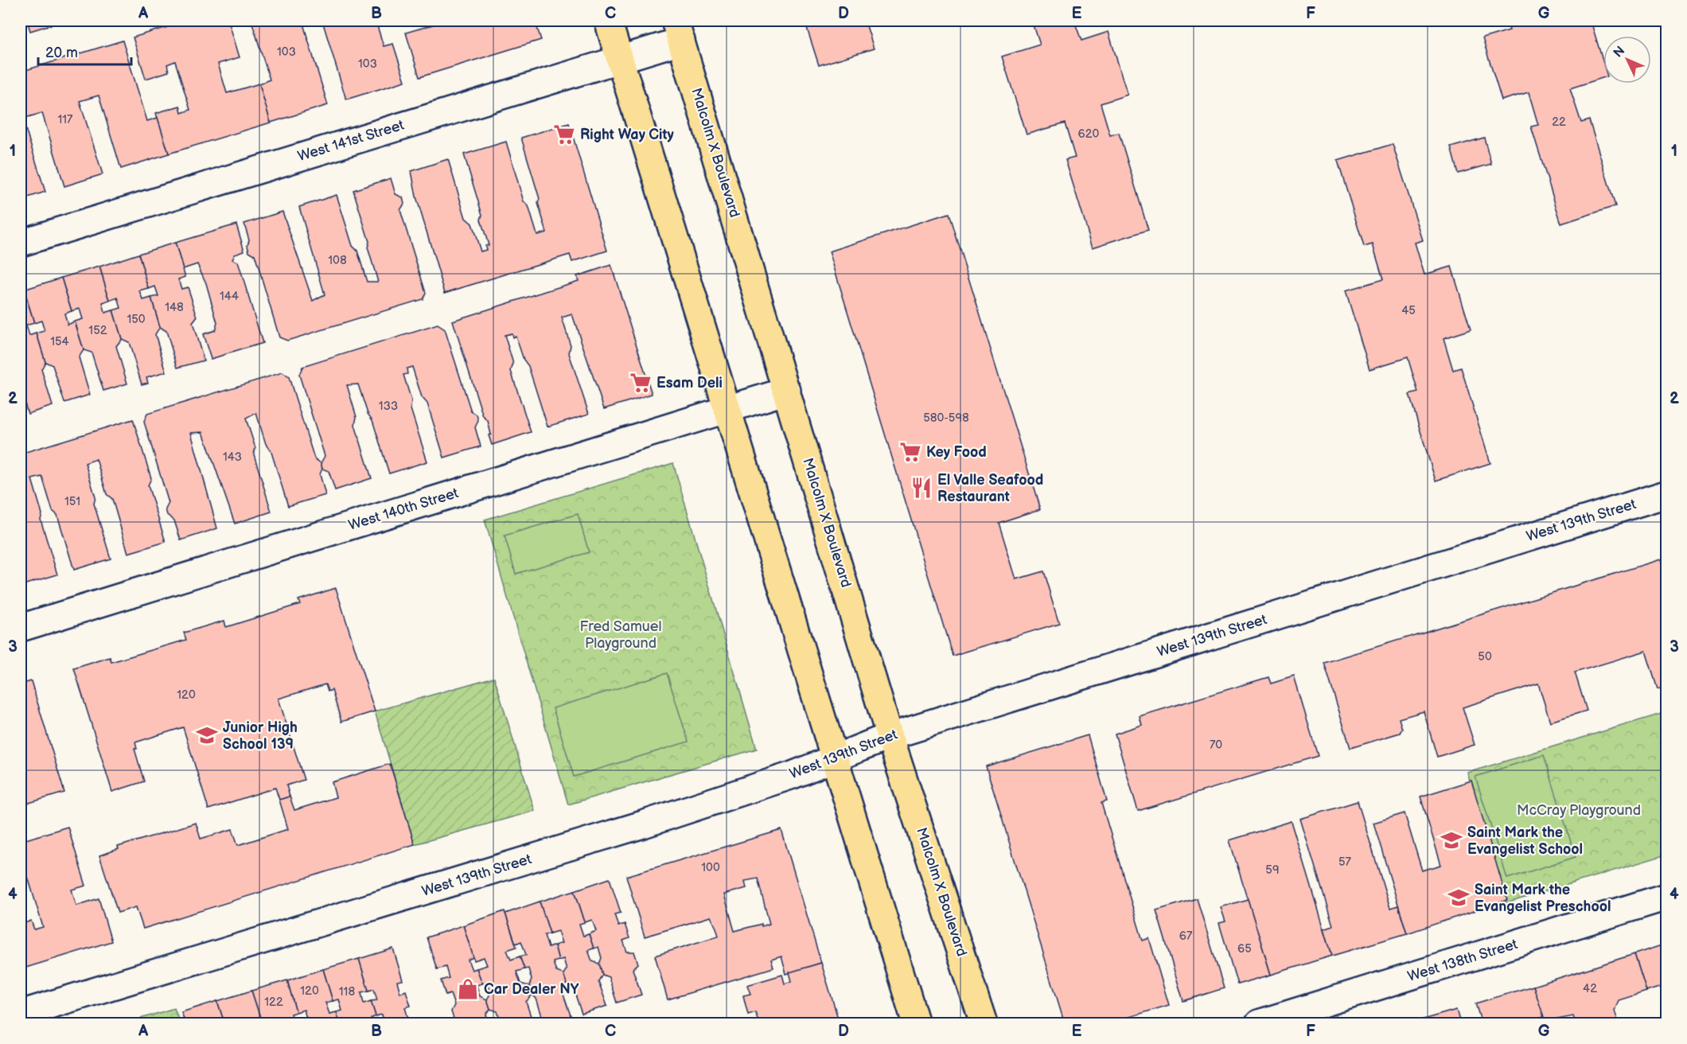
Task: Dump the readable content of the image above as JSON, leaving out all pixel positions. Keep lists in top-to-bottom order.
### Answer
{
  "streets": {
    "main road": ["Malcolm X Boulevard"],
    "street": [
      "West 141st Street",
      "West 140th Street",
      "West 139th Street",
      "West 138th Street"
    ]
  },
  "crossings": [
    ["West 141st Street", "Malcolm X Boulevard"],
    ["Malcolm X Boulevard", "West 140th Street"],
    ["Malcolm X Boulevard", "West 139th Street"]
  ],
  "parks": ["Fred Samuel Playground", "McCray Playground"],
  "places": {
    "supermarket": ["Right Way City", "Esam Deli", "Key Food"],
    "restaurant": ["El Valle Seafood Restaurant"],
    "school or university": ["Junior High School 139", "Saint Mark the Evangelist School", "Saint Mark the Evangelist Preschool"],
    "shop": ["Car Dealer NY"]
  },
  "house_numbers": [
    "103",
    "103",
    "117",
    "22",
    "620",
    "108",
    "144",
    "148",
    "45",
    "150",
    "152",
    "154",
    "133",
    "580-598",
    "143",
    "151",
    "50",
    "120",
    "70",
    "57",
    "100",
    "59",
    "67",
    "65",
    "42",
    "120",
    "118",
    "122"
  ],
  "scale_bar": "20 m",
  "north": "top left",
  "grid": {
    "columns": [
      "A",
      "B",
      "C",
      "D",
      "E",
      "F",
      "G"
    ],
    "rows": [
      "1",
      "2",
      "3",
      "4"
    ]
  }
}
